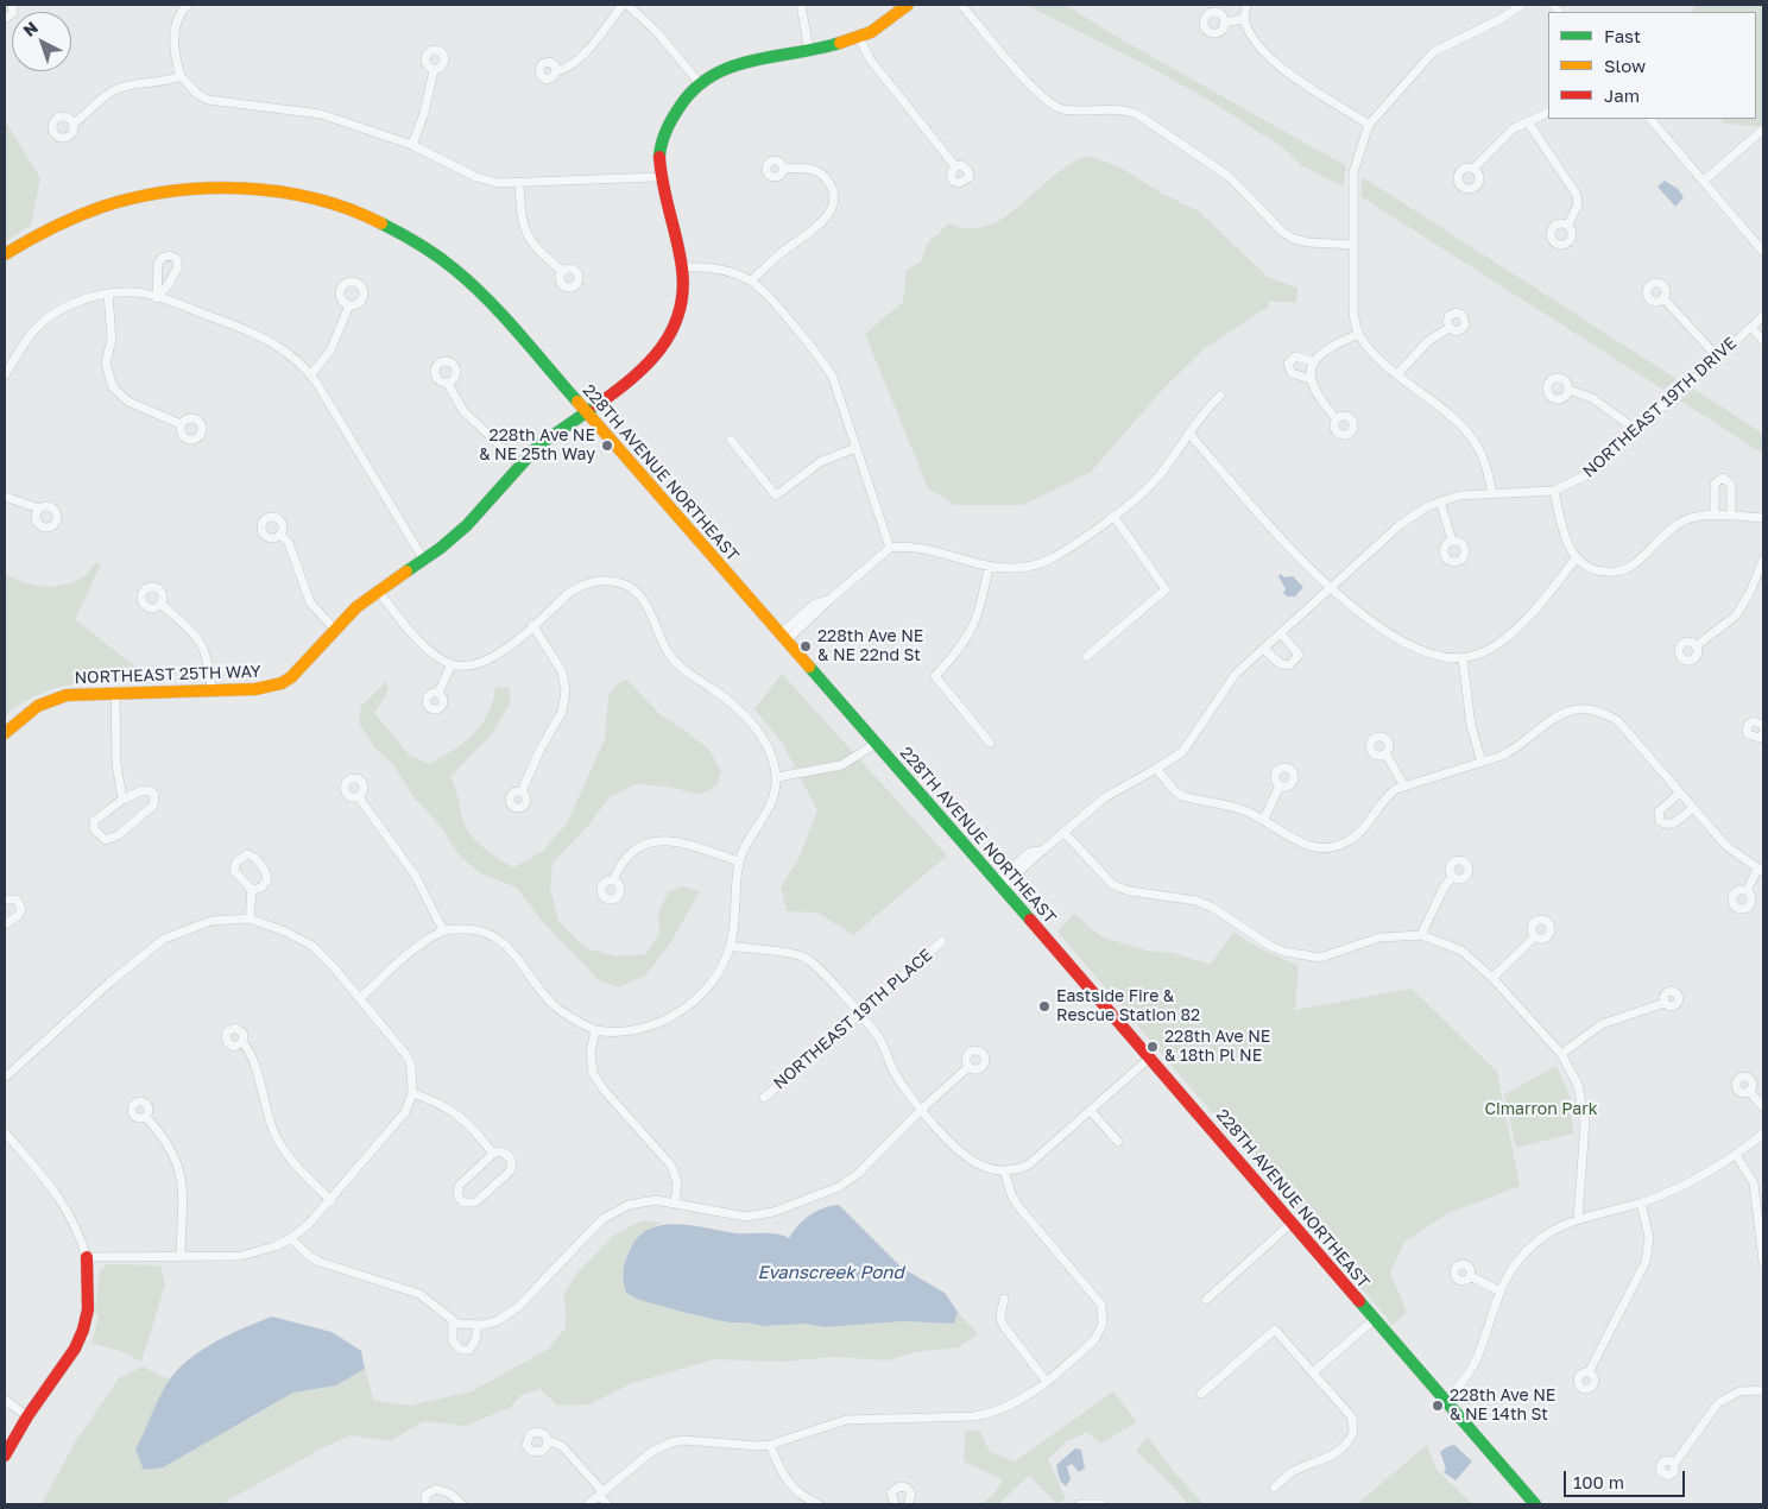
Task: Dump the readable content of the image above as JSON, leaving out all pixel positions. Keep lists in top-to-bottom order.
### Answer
{
  "streets": {
    "main road": ["228TH AVENUE NORTHEAST", "NORTHEAST 25TH WAY"],
    "street": ["NORTHEAST 19TH DRIVE", "NORTHEAST 19TH PLACE"]
  },
  "crossings": [
    ["NORTHEAST 19TH DRIVE", "228TH AVENUE NORTHEAST"],
    ["228TH AVENUE NORTHEAST", "NORTHEAST 25TH WAY"]
  ],
  "water": ["Evanscreek Pond"],
  "parks": ["Cimarron Park"],
  "places": [
    "228th Ave NE & NE 25th Way",
    "228th Ave NE & NE 22nd St",
    "Eastside Fire & Rescue Station 82",
    "228th Ave NE & 18th Pl NE",
    "228th Ave NE & NE 14th St"
  ],
  "legend": ["Fast", "Slow", "Jam"],
  "scale_bar": "100 m",
  "north": "top left"
}
